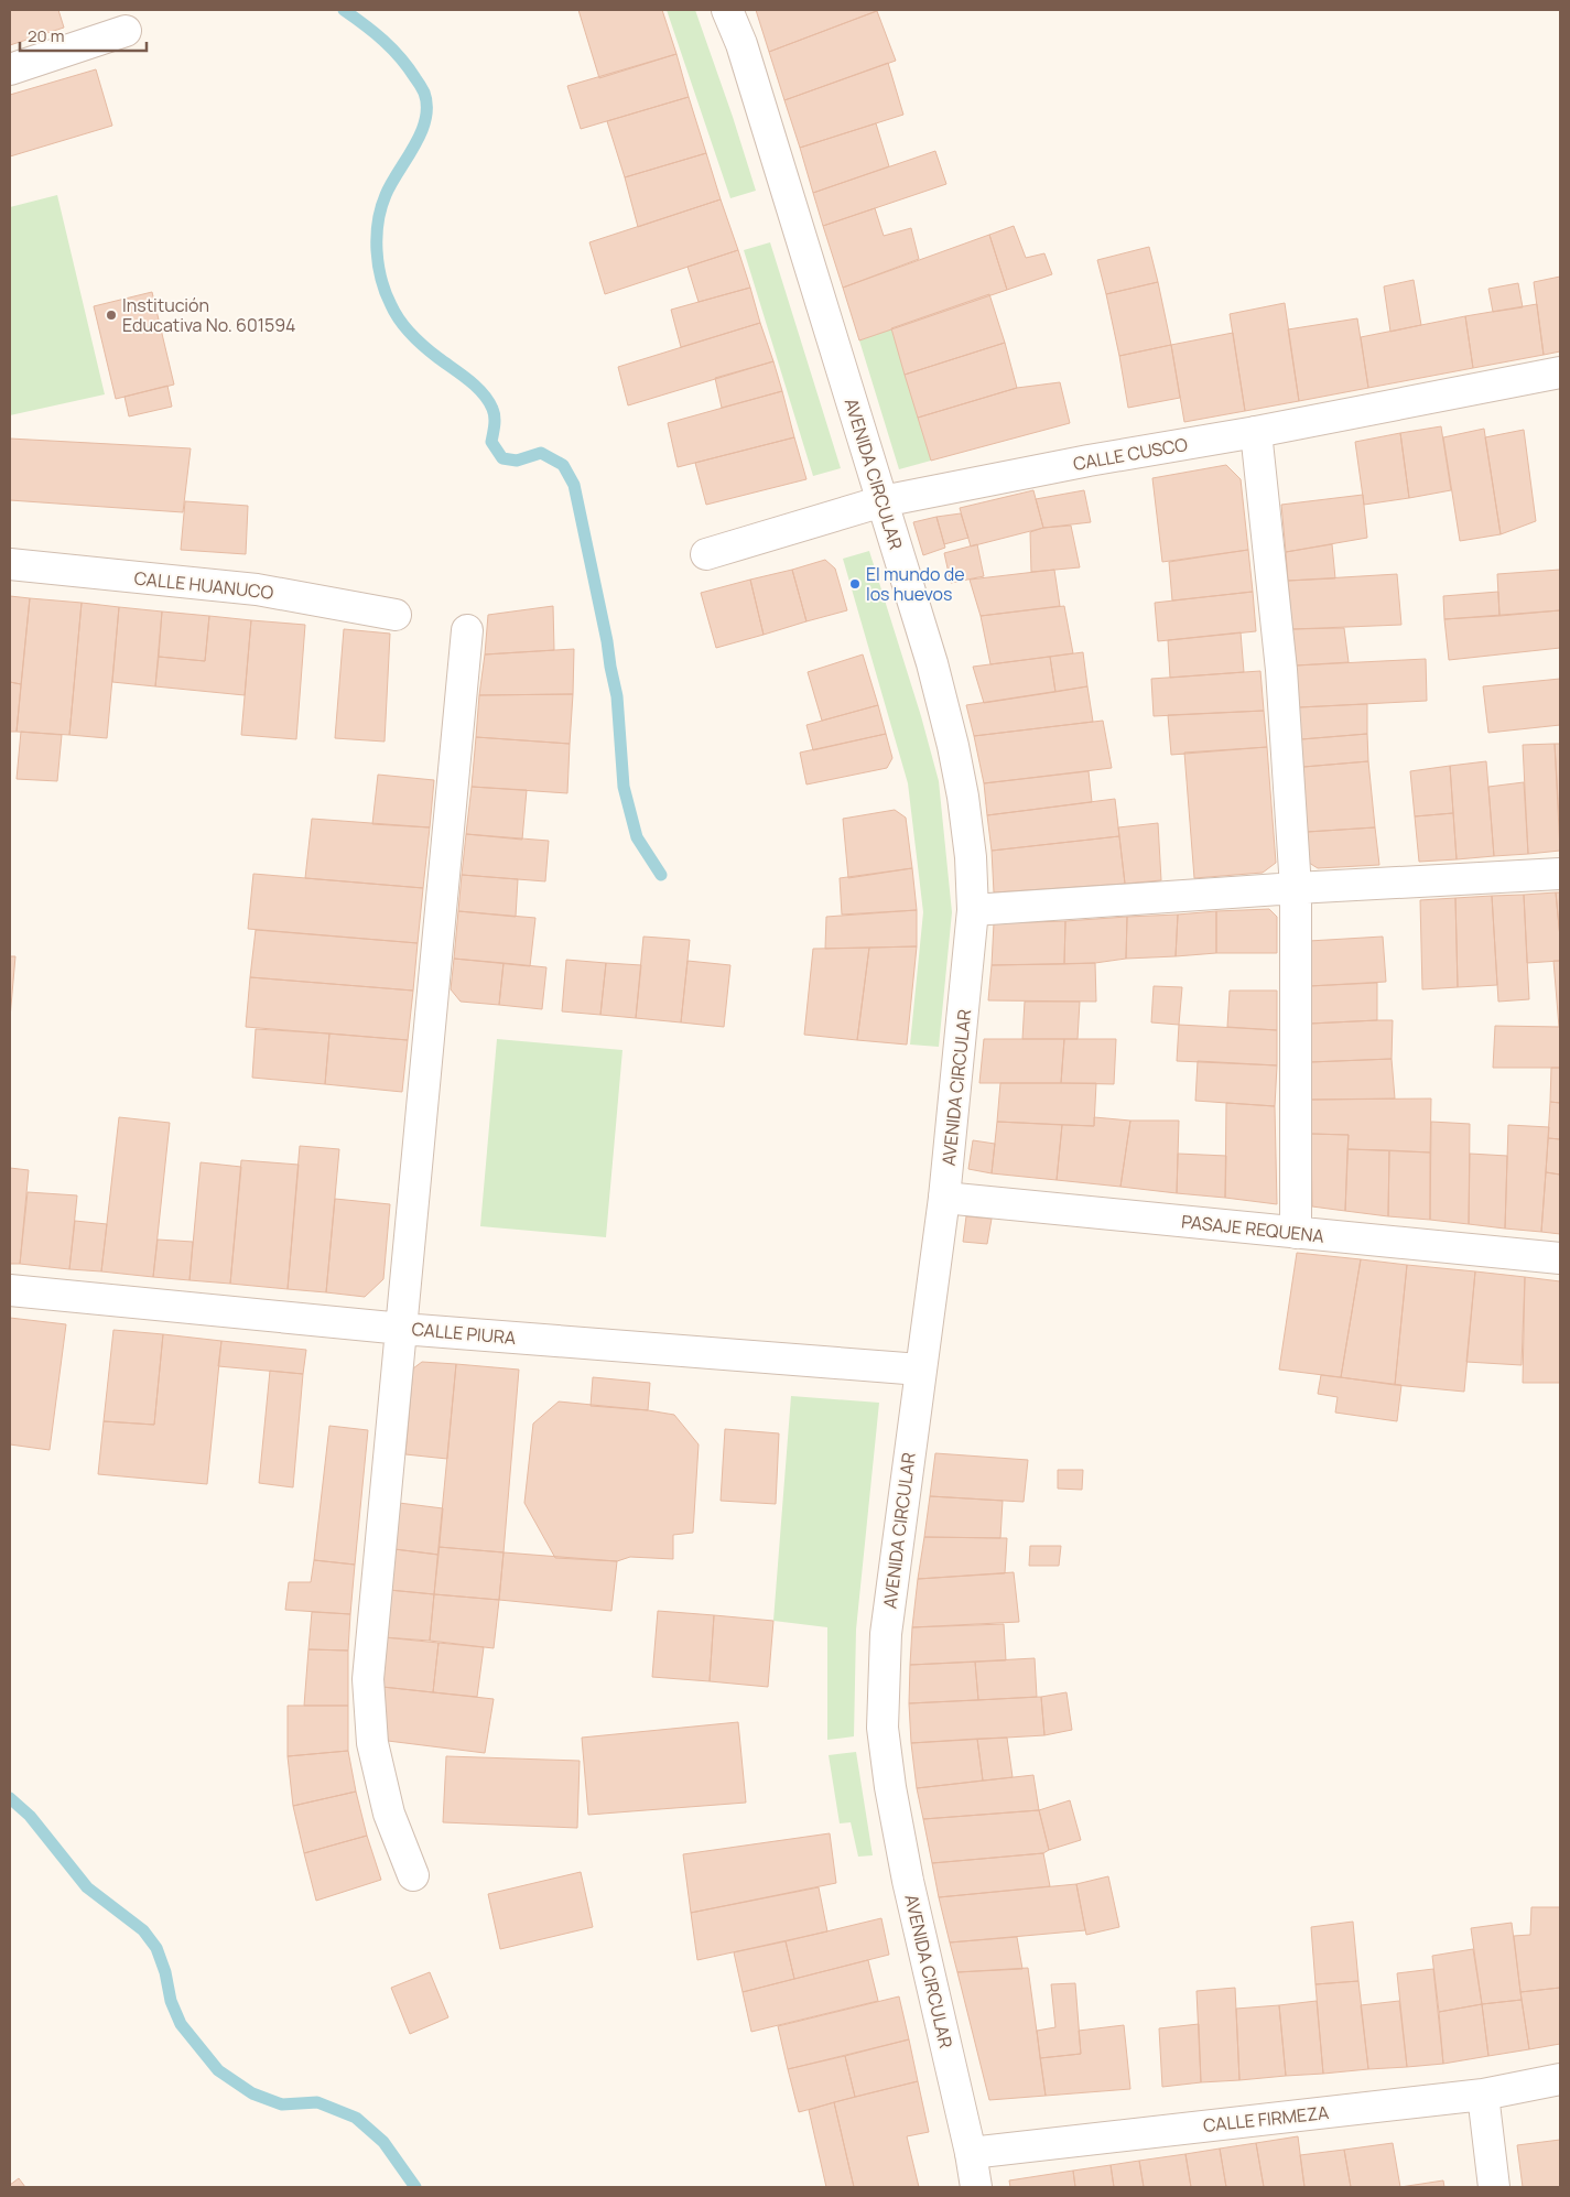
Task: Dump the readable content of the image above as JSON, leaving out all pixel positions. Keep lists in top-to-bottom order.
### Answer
{
  "streets": {
    "street": [
      "CALLE CUSCO",
      "AVENIDA CIRCULAR",
      "CALLE HUANUCO",
      "PASAJE REQUENA",
      "CALLE PIURA",
      "CALLE FIRMEZA"
    ]
  },
  "crossings": [
    ["CALLE CUSCO", "AVENIDA CIRCULAR"],
    ["AVENIDA CIRCULAR", "PASAJE REQUENA"],
    ["AVENIDA CIRCULAR", "CALLE PIURA"],
    ["AVENIDA CIRCULAR", "CALLE FIRMEZA"]
  ],
  "places": ["Institución Educativa No. 601594", "El mundo de los huevos"],
  "scale_bar": "20 m"
}
